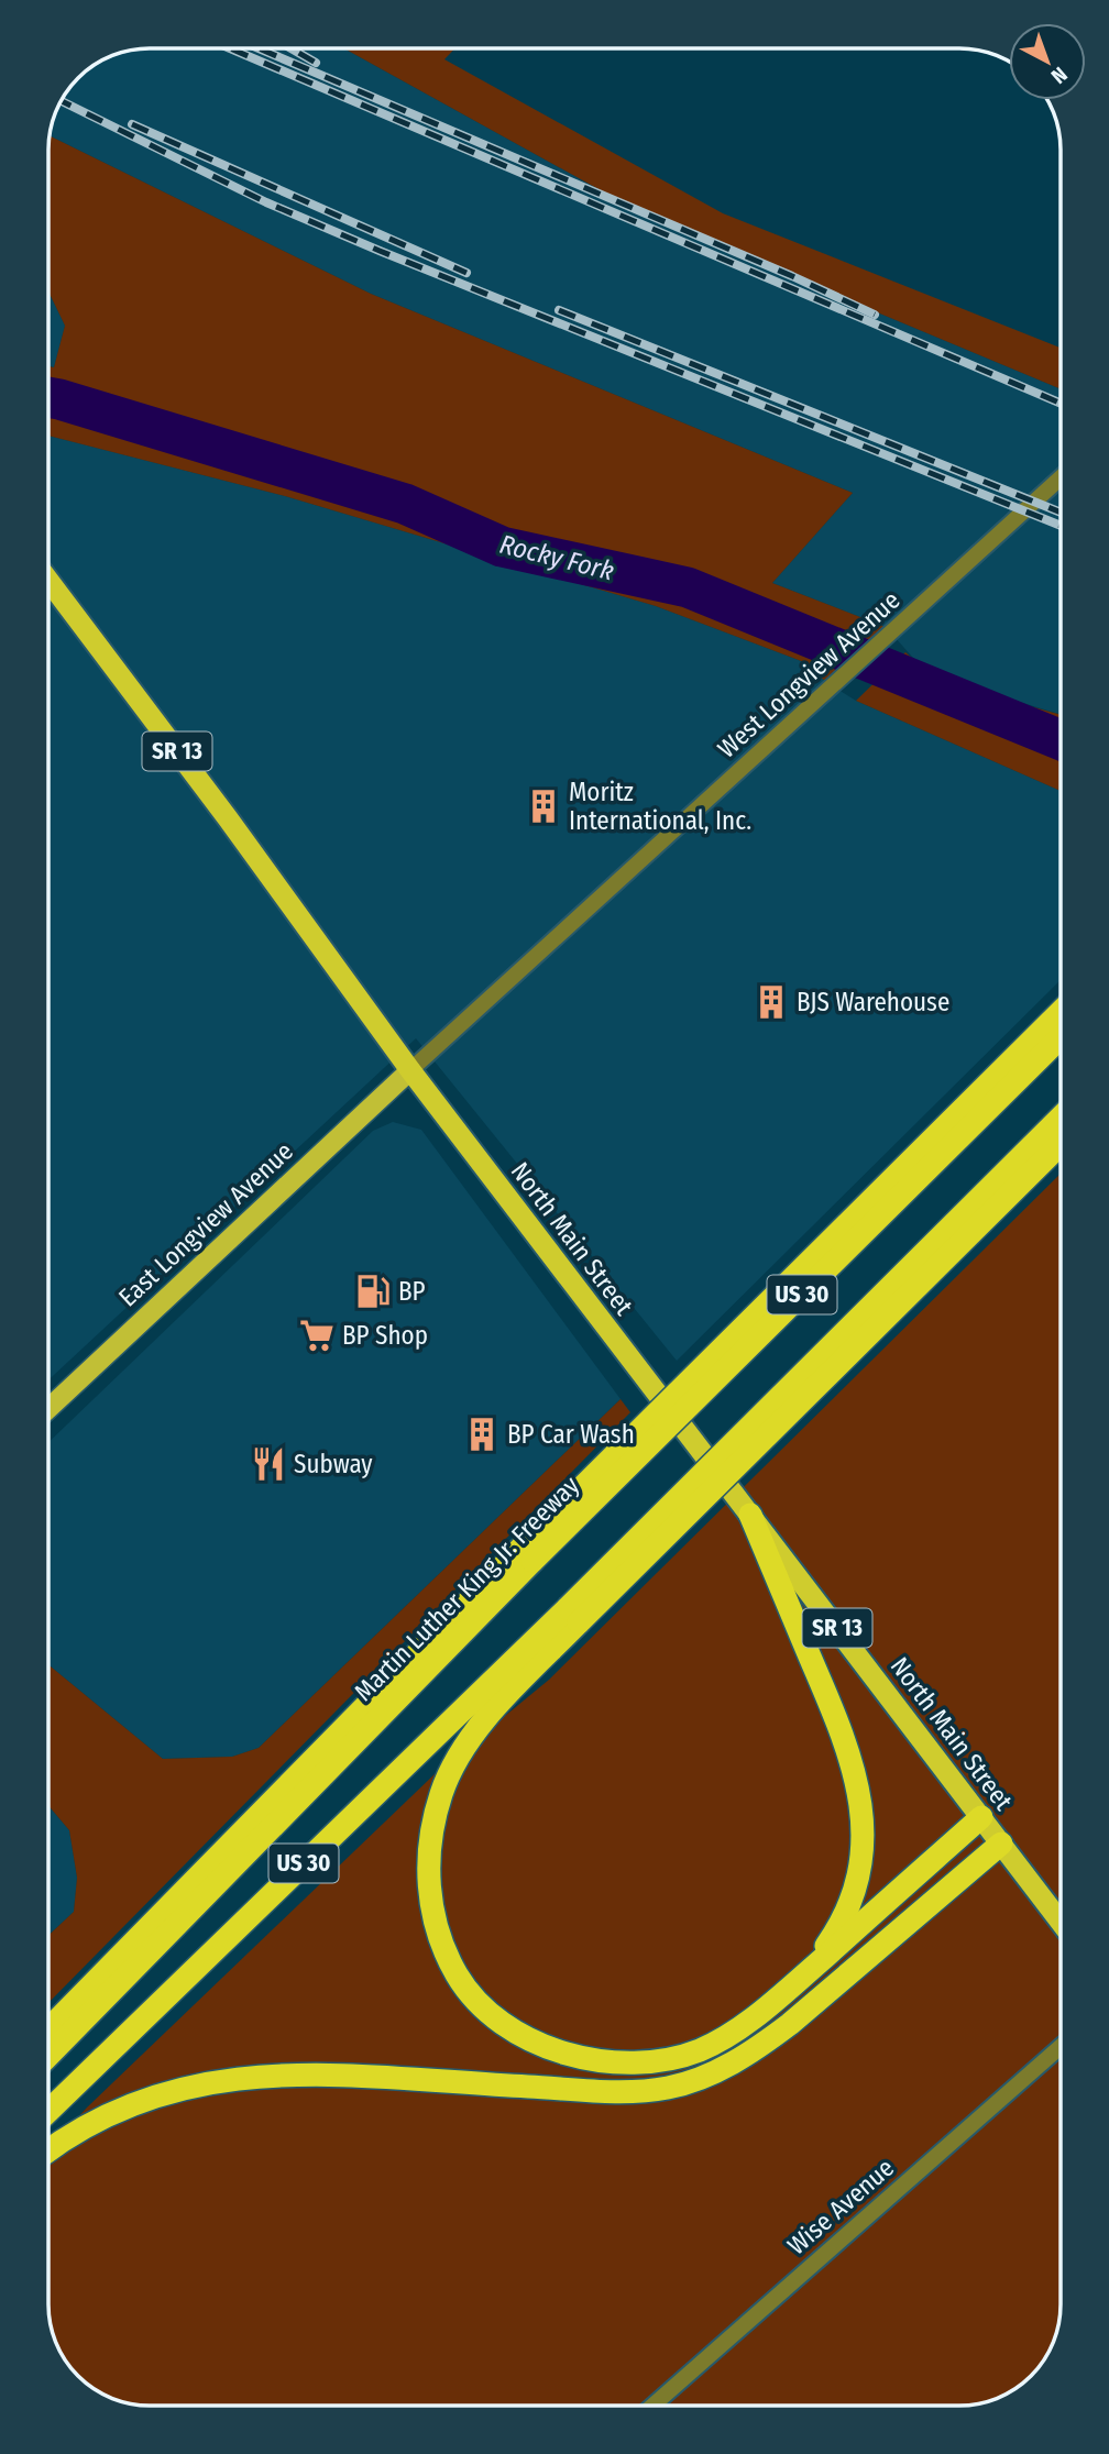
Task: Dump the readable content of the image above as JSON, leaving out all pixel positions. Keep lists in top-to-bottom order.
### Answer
{
  "streets": {
    "highway": [
      "SR 13",
      "North Main Street",
      "US 30",
      "Martin Luther King Jr. Freeway"
    ],
    "main road": ["East Longview Avenue"],
    "street": ["West Longview Avenue", "Wise Avenue"]
  },
  "crossings": [
    ["West Longview Avenue", "East Longview Avenue"],
    ["West Longview Avenue", "North Main Street"],
    ["East Longview Avenue", "North Main Street"]
  ],
  "water": ["Rocky Fork"],
  "places": {
    "building": ["Moritz International, Inc.", "BJS Warehouse", "BP Car Wash"],
    "fuel station": ["BP"],
    "supermarket": ["BP Shop"],
    "restaurant": ["Subway"]
  },
  "north": "bottom right"
}
